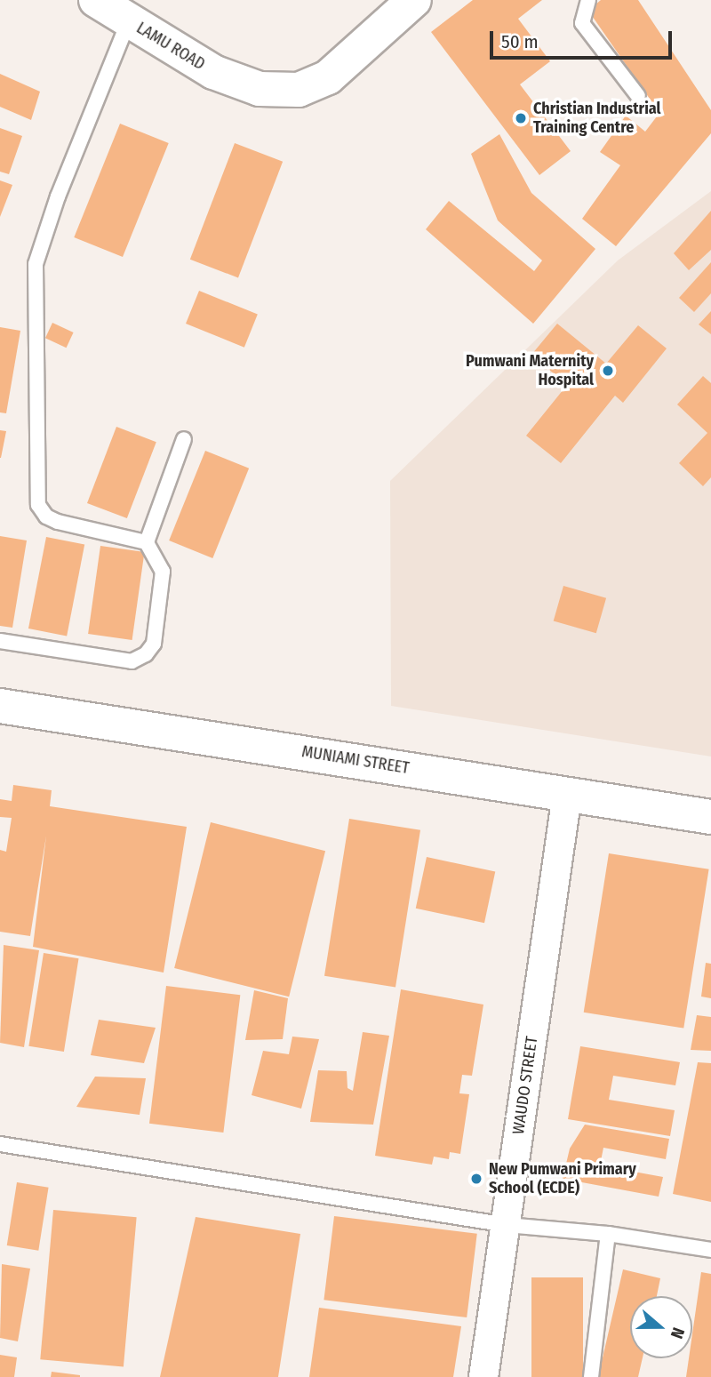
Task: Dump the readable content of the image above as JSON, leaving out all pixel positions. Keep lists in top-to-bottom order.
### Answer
{
  "streets": {
    "main road": ["LAMU ROAD", "MUNIAMI STREET"],
    "street": ["WAUDO STREET"]
  },
  "crossings": [
    ["MUNIAMI STREET", "WAUDO STREET"]
  ],
  "places": ["Christian Industrial Training Centre", "Pumwani Maternity Hospital", "New Pumwani Primary School (ECDE)"],
  "scale_bar": "50 m",
  "north": "right"
}
